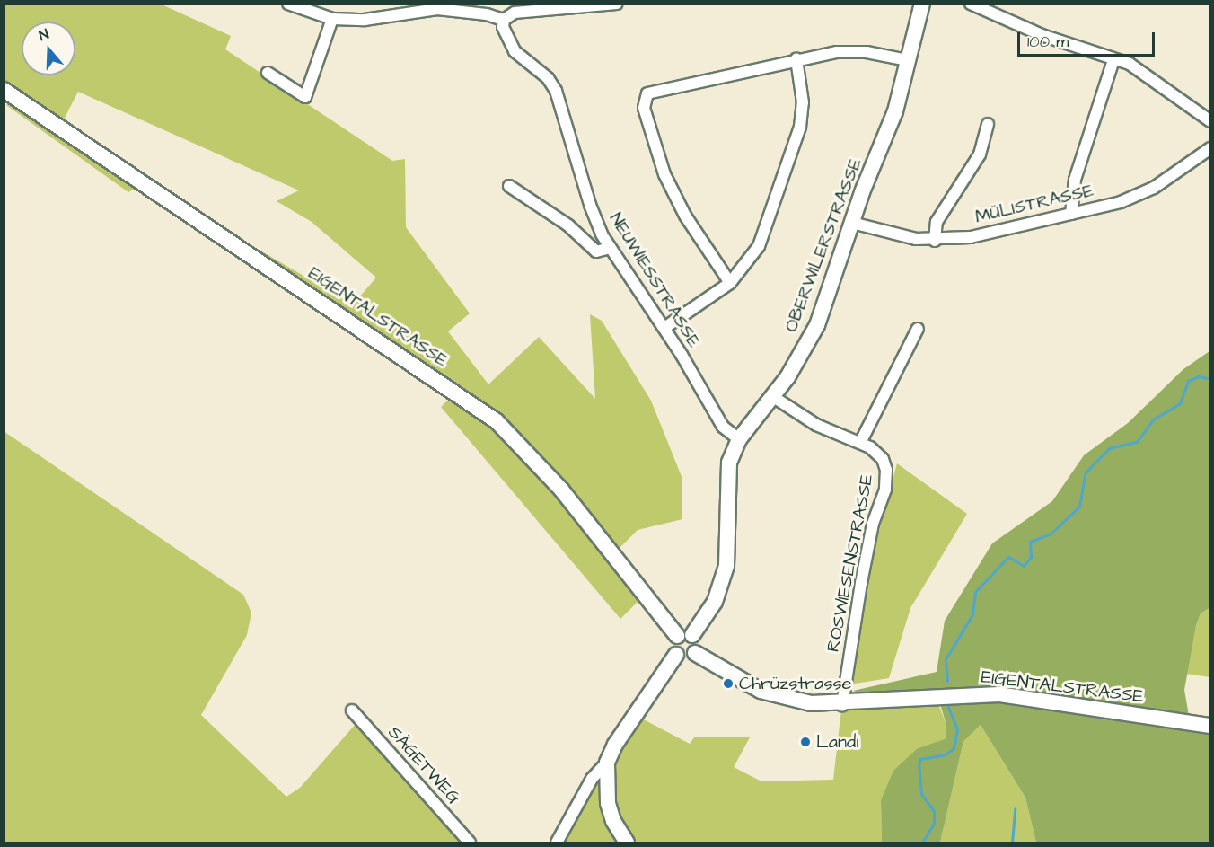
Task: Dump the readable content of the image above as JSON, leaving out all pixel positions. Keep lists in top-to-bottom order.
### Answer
{
  "streets": {
    "street": [
      "MÜLISTRASSE",
      "OBERWILERSTRASSE",
      "NEUWIESSTRASSE",
      "EIGENTALSTRASSE",
      "ROSWIESENSTRASSE",
      "SÄGETWEG"
    ]
  },
  "crossings": [
    ["MÜLISTRASSE", "OBERWILERSTRASSE"],
    ["OBERWILERSTRASSE", "NEUWIESSTRASSE"],
    ["OBERWILERSTRASSE", "EIGENTALSTRASSE"],
    ["OBERWILERSTRASSE", "ROSWIESENSTRASSE"],
    ["EIGENTALSTRASSE", "ROSWIESENSTRASSE"]
  ],
  "places": ["Chrüzstrasse", "Landi"],
  "scale_bar": "100 m",
  "north": "top"
}
